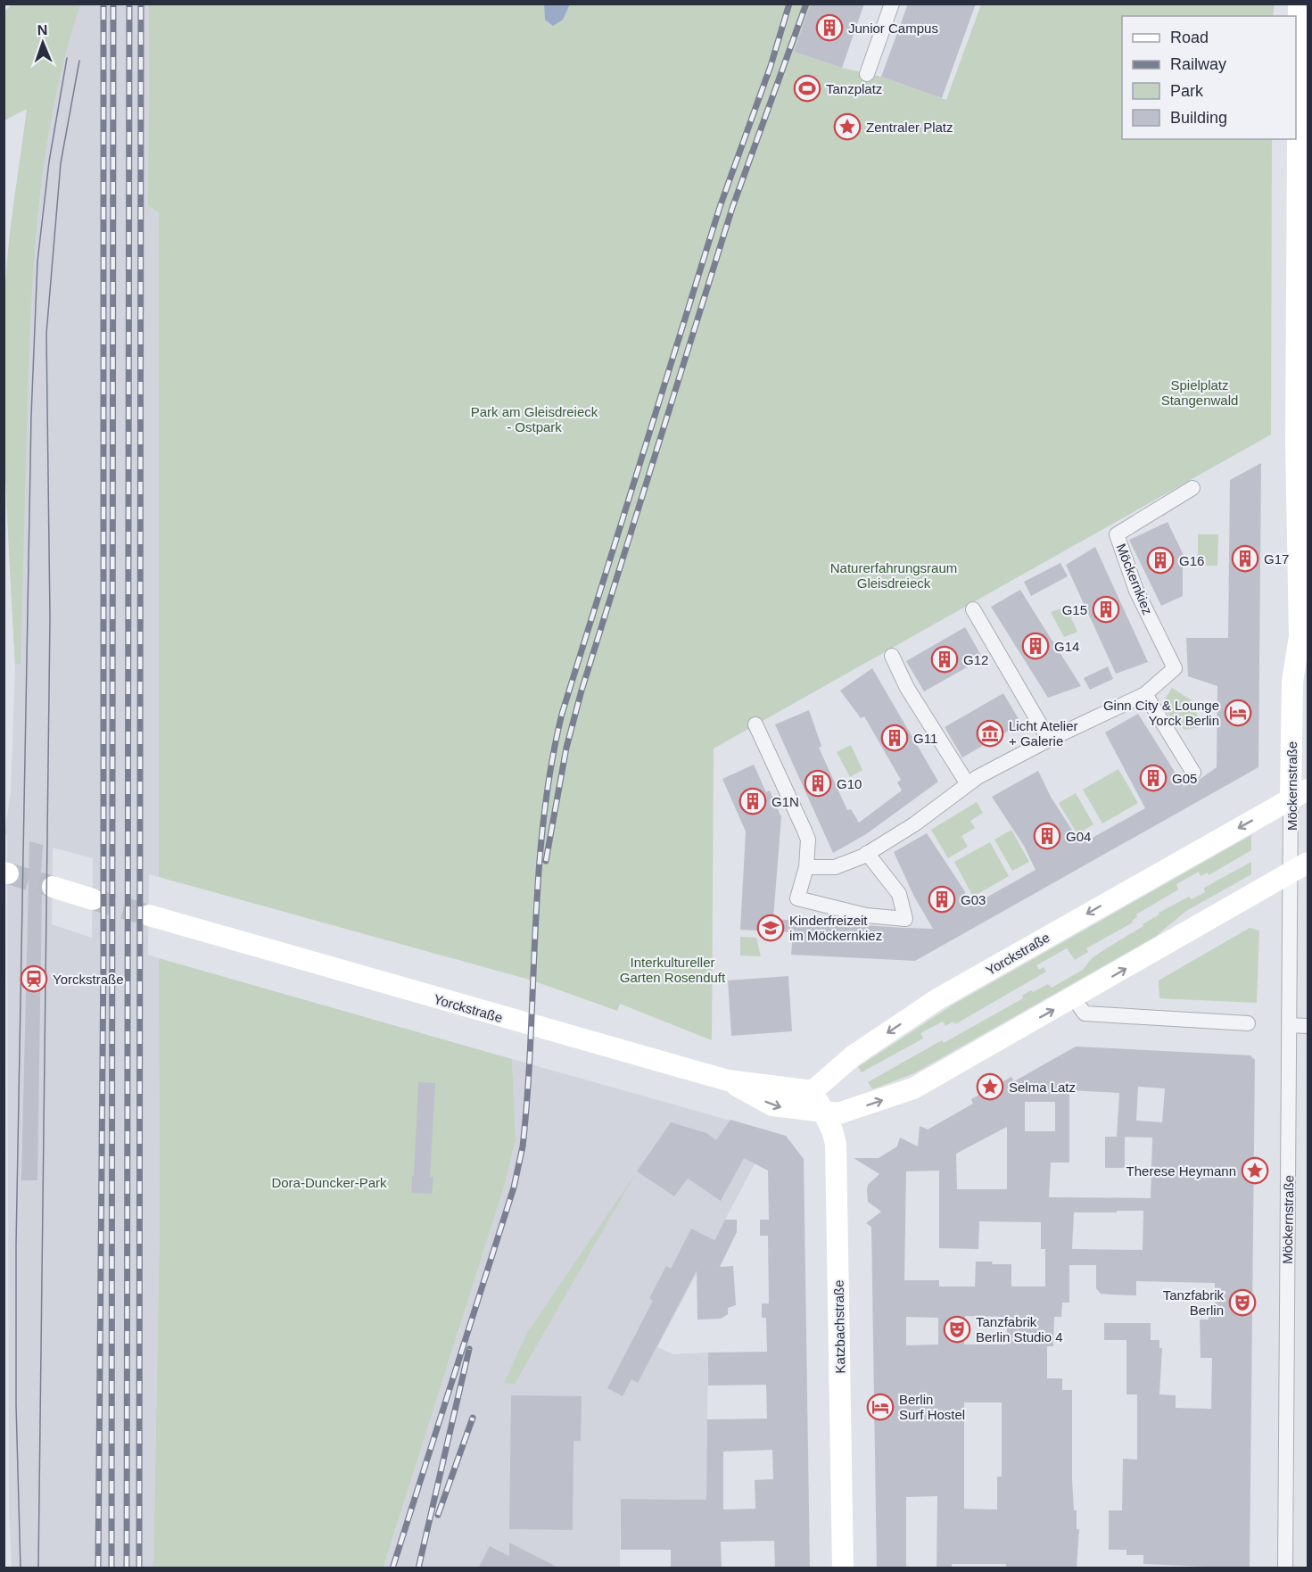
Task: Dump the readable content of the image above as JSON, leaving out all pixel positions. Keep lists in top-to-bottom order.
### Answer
{
  "streets": {
    "main road": ["Möckernstraße", "Yorckstraße", "Katzbachstraße"],
    "street": ["Möckernkiez"]
  },
  "crossings": [
    ["Möckernstraße", "Yorckstraße"],
    ["Yorckstraße", "Katzbachstraße"]
  ],
  "parks": [
    "Spielplatz Stangenwald",
    "Park am Gleisdreieck - Ostpark",
    "Naturerfahrungsraum Gleisdreieck",
    "Interkultureller Garten Rosenduft",
    "Dora-Duncker-Park"
  ],
  "places": {
    "building": [
      "Junior Campus",
      "G17",
      "G16",
      "G15",
      "G14",
      "G12",
      "G11",
      "G05",
      "G10",
      "G1N",
      "G04",
      "G03"
    ],
    "sports": ["Tanzplatz"],
    "place": ["Zentraler Platz", "Selma Latz", "Therese Heymann"],
    "hotel": ["Ginn City & Lounge Yorck Berlin", "Berlin Surf Hostel"],
    "museum": ["Licht Atelier + Galerie"],
    "school or university": ["Kinderfreizeit im Möckernkiez"],
    "station": ["Yorckstraße"],
    "theatre": ["Tanzfabrik Berlin", "Tanzfabrik Berlin Studio 4"]
  },
  "legend": [
    "Road",
    "Railway",
    "Park",
    "Building"
  ],
  "north": "top"
}
